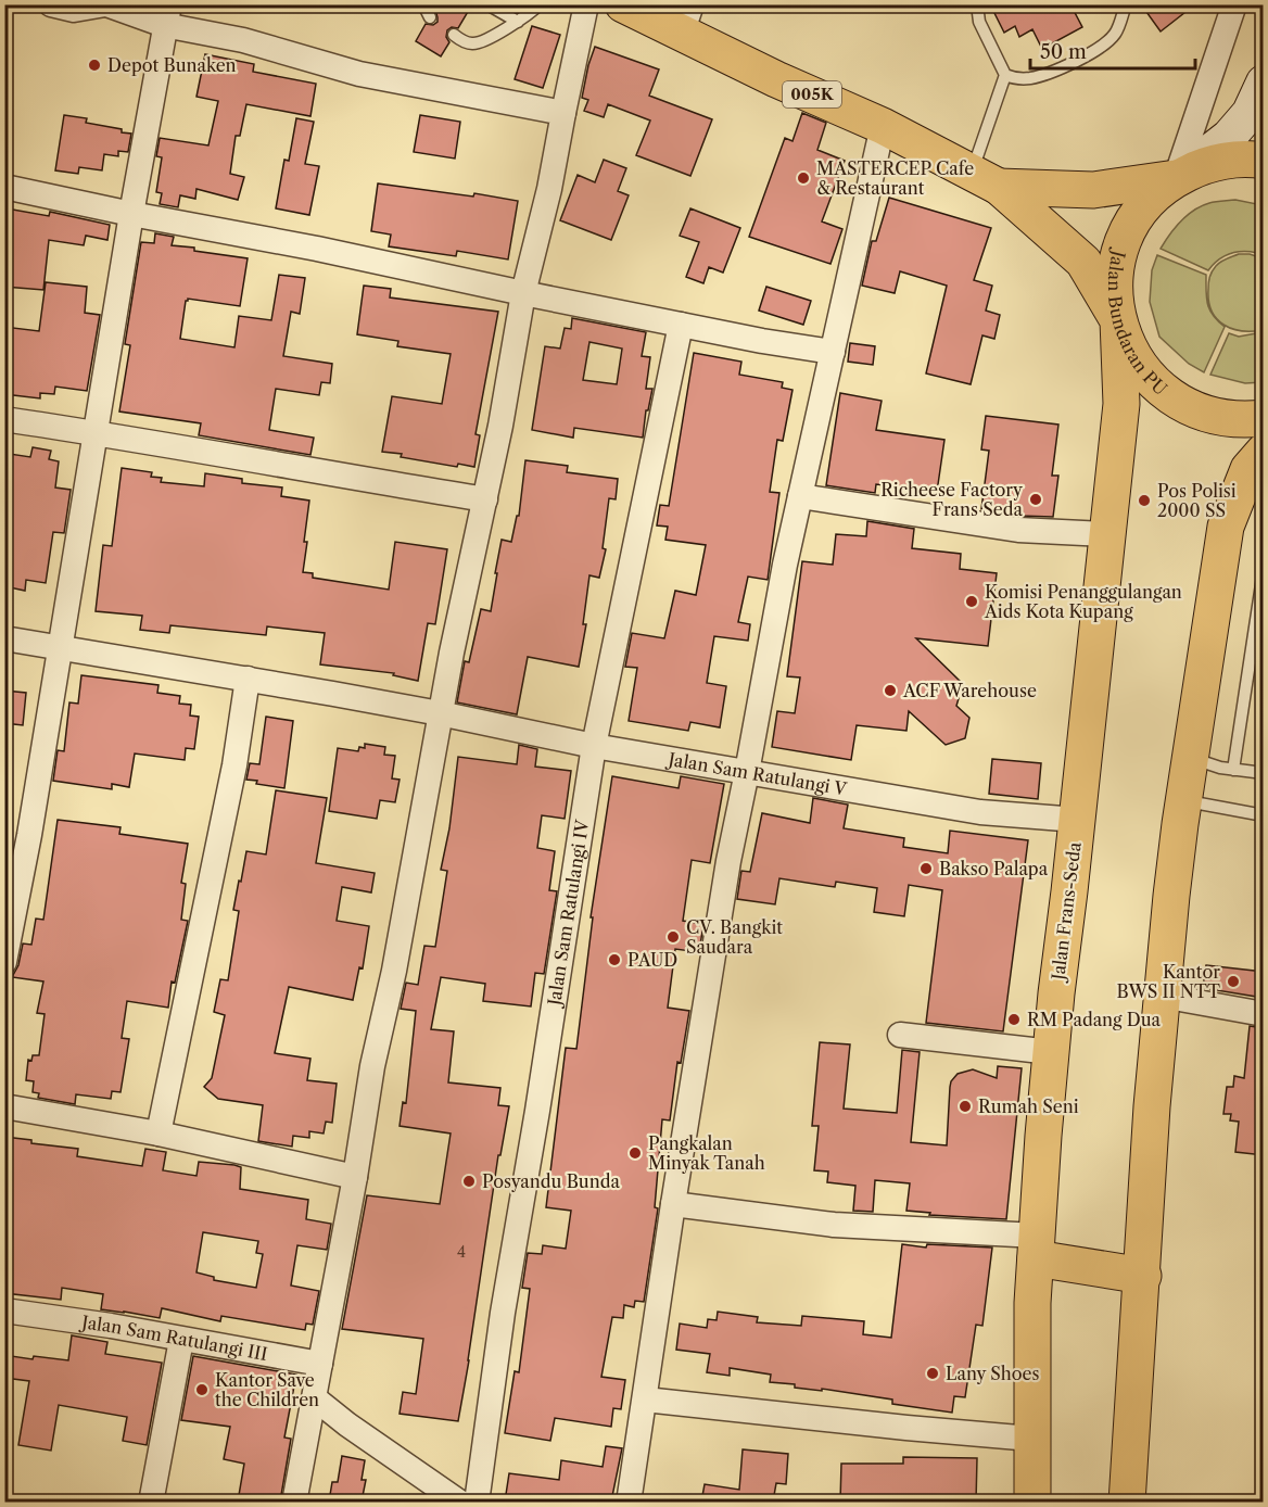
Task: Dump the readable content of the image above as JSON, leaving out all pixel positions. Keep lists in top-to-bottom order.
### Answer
{
  "streets": {
    "main road": ["005K", "Jalan Bundaran PU", "Jalan Frans-Seda"],
    "street": ["Jalan Sam Ratulangi V", "Jalan Sam Ratulangi IV", "Jalan Sam Ratulangi III"]
  },
  "crossings": [
    ["005K", "Jalan Bundaran PU"],
    ["005K", "Jalan Frans-Seda"],
    ["Jalan Bundaran PU", "Jalan Frans-Seda"],
    ["Jalan Sam Ratulangi V", "Jalan Frans-Seda"],
    ["Jalan Sam Ratulangi V", "Jalan Sam Ratulangi IV"]
  ],
  "places": [
    "Depot Bunaken",
    "MASTERCEP Cafe & Restaurant",
    "Richeese Factory Frans Seda",
    "Pos Polisi 2000 SS",
    "Komisi Penanggulangan Aids Kota Kupang",
    "ACF Warehouse",
    "Bakso Palapa",
    "CV. Bangkit Saudara",
    "PAUD",
    "Kantor BWS II NTT",
    "RM Padang Dua",
    "Rumah Seni",
    "Pangkalan Minyak Tanah",
    "Posyandu Bunda",
    "Lany Shoes",
    "Kantor Save the Children"
  ],
  "house_numbers": ["4"],
  "scale_bar": "50 m"
}
